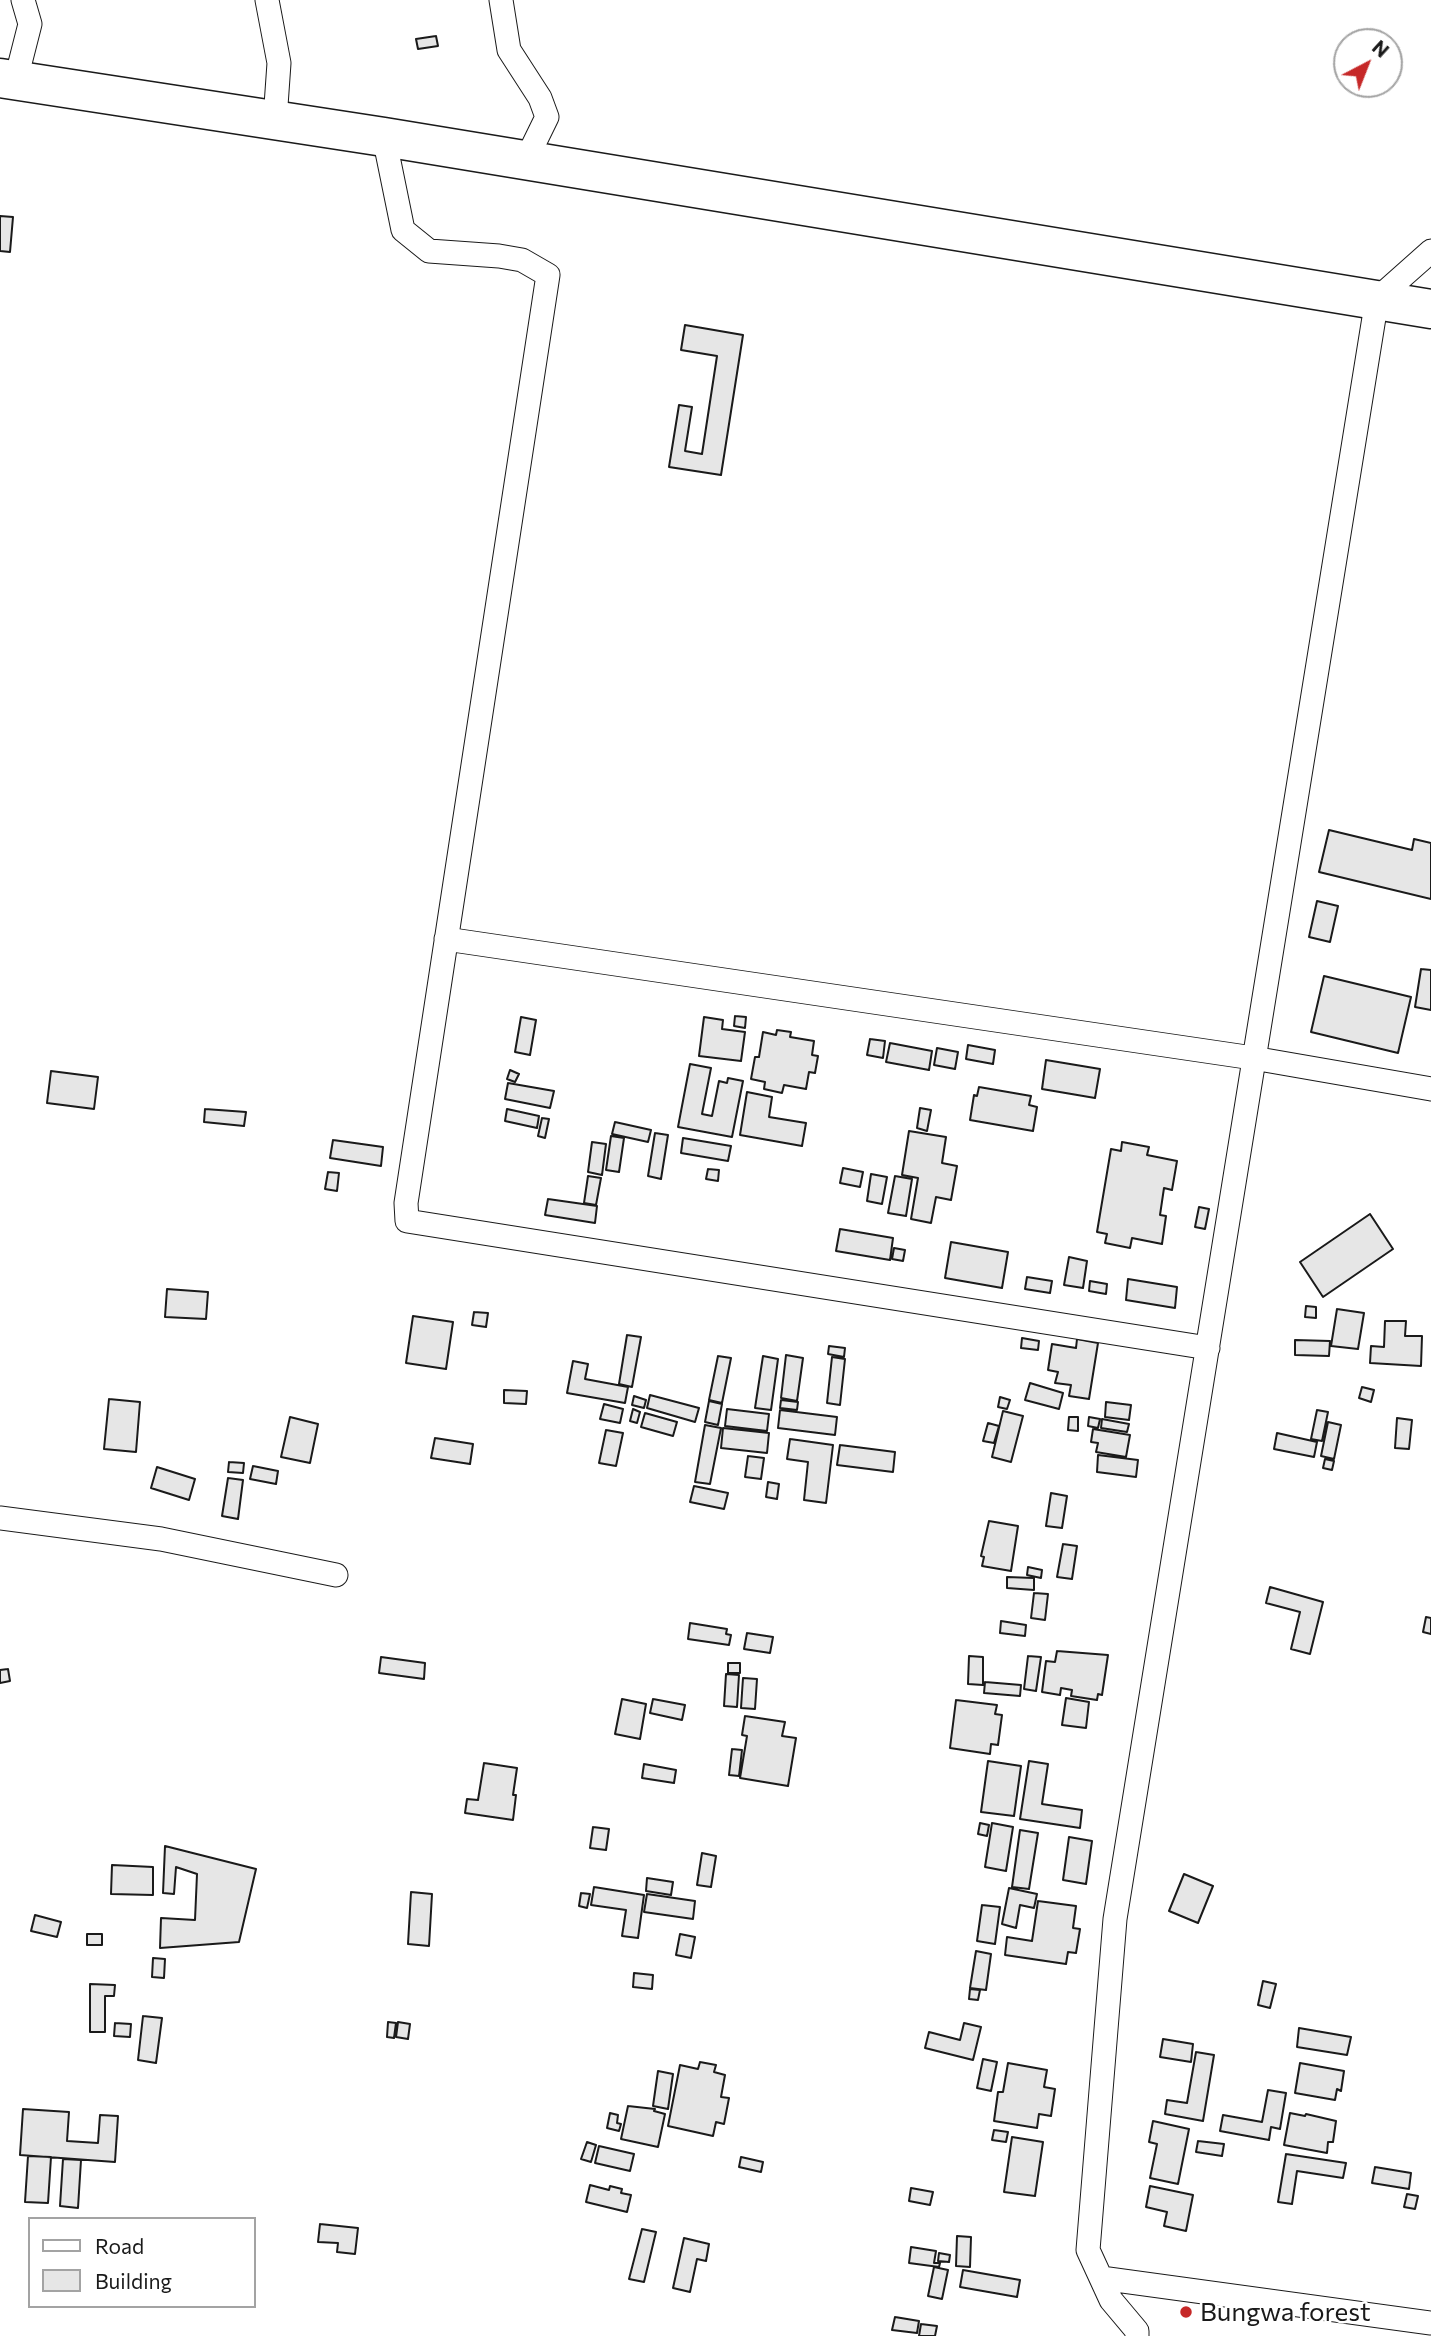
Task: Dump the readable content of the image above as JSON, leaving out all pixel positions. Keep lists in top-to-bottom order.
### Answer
{
  "places": ["Bungwa forest"],
  "legend": ["Road", "Building"],
  "north": "top right"
}
